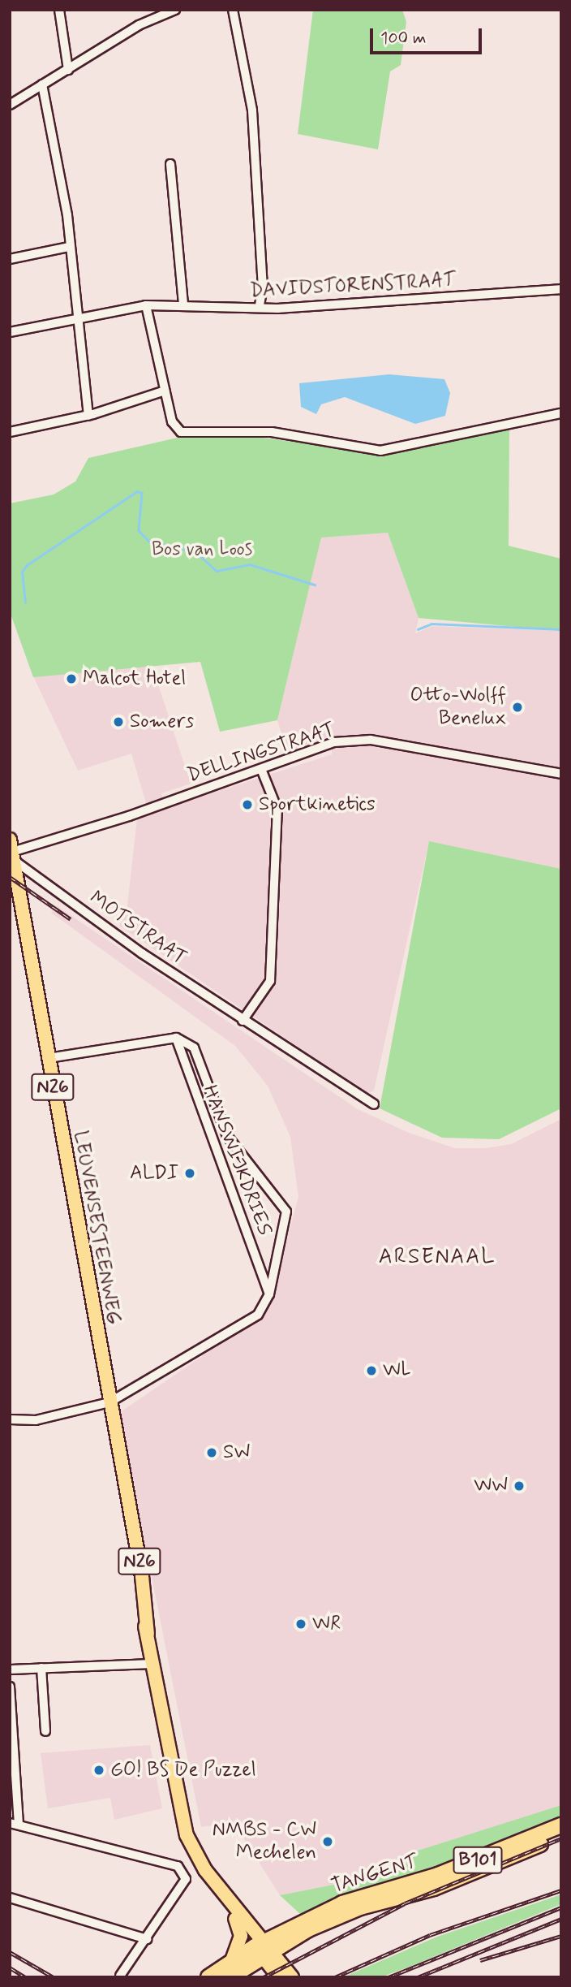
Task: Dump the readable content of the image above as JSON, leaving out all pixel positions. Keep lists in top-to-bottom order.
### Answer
{
  "streets": {
    "highway": ["B101", "TANGENT"],
    "main road": ["N26", "LEUVENSESTEENWEG"],
    "street": [
      "DAVIDSTORENSTRAAT",
      "DELLINGSTRAAT",
      "MOTSTRAAT",
      "HANSWIJKDRIES"
    ]
  },
  "crossings": [
    ["DELLINGSTRAAT", "MOTSTRAAT"],
    ["DELLINGSTRAAT", "LEUVENSESTEENWEG"],
    ["MOTSTRAAT", "LEUVENSESTEENWEG"],
    ["HANSWIJKDRIES", "LEUVENSESTEENWEG"],
    ["LEUVENSESTEENWEG", "TANGENT"]
  ],
  "districts": ["ARSENAAL"],
  "parks": ["Bos van Loos"],
  "places": [
    "Malcot Hotel",
    "Otto-Wolff Benelux",
    "Somers",
    "Sportkinetics",
    "ALDI",
    "WL",
    "SW",
    "WW",
    "WR",
    "GO! BS De Puzzel",
    "NMBS - CW Mechelen"
  ],
  "scale_bar": "100 m"
}
